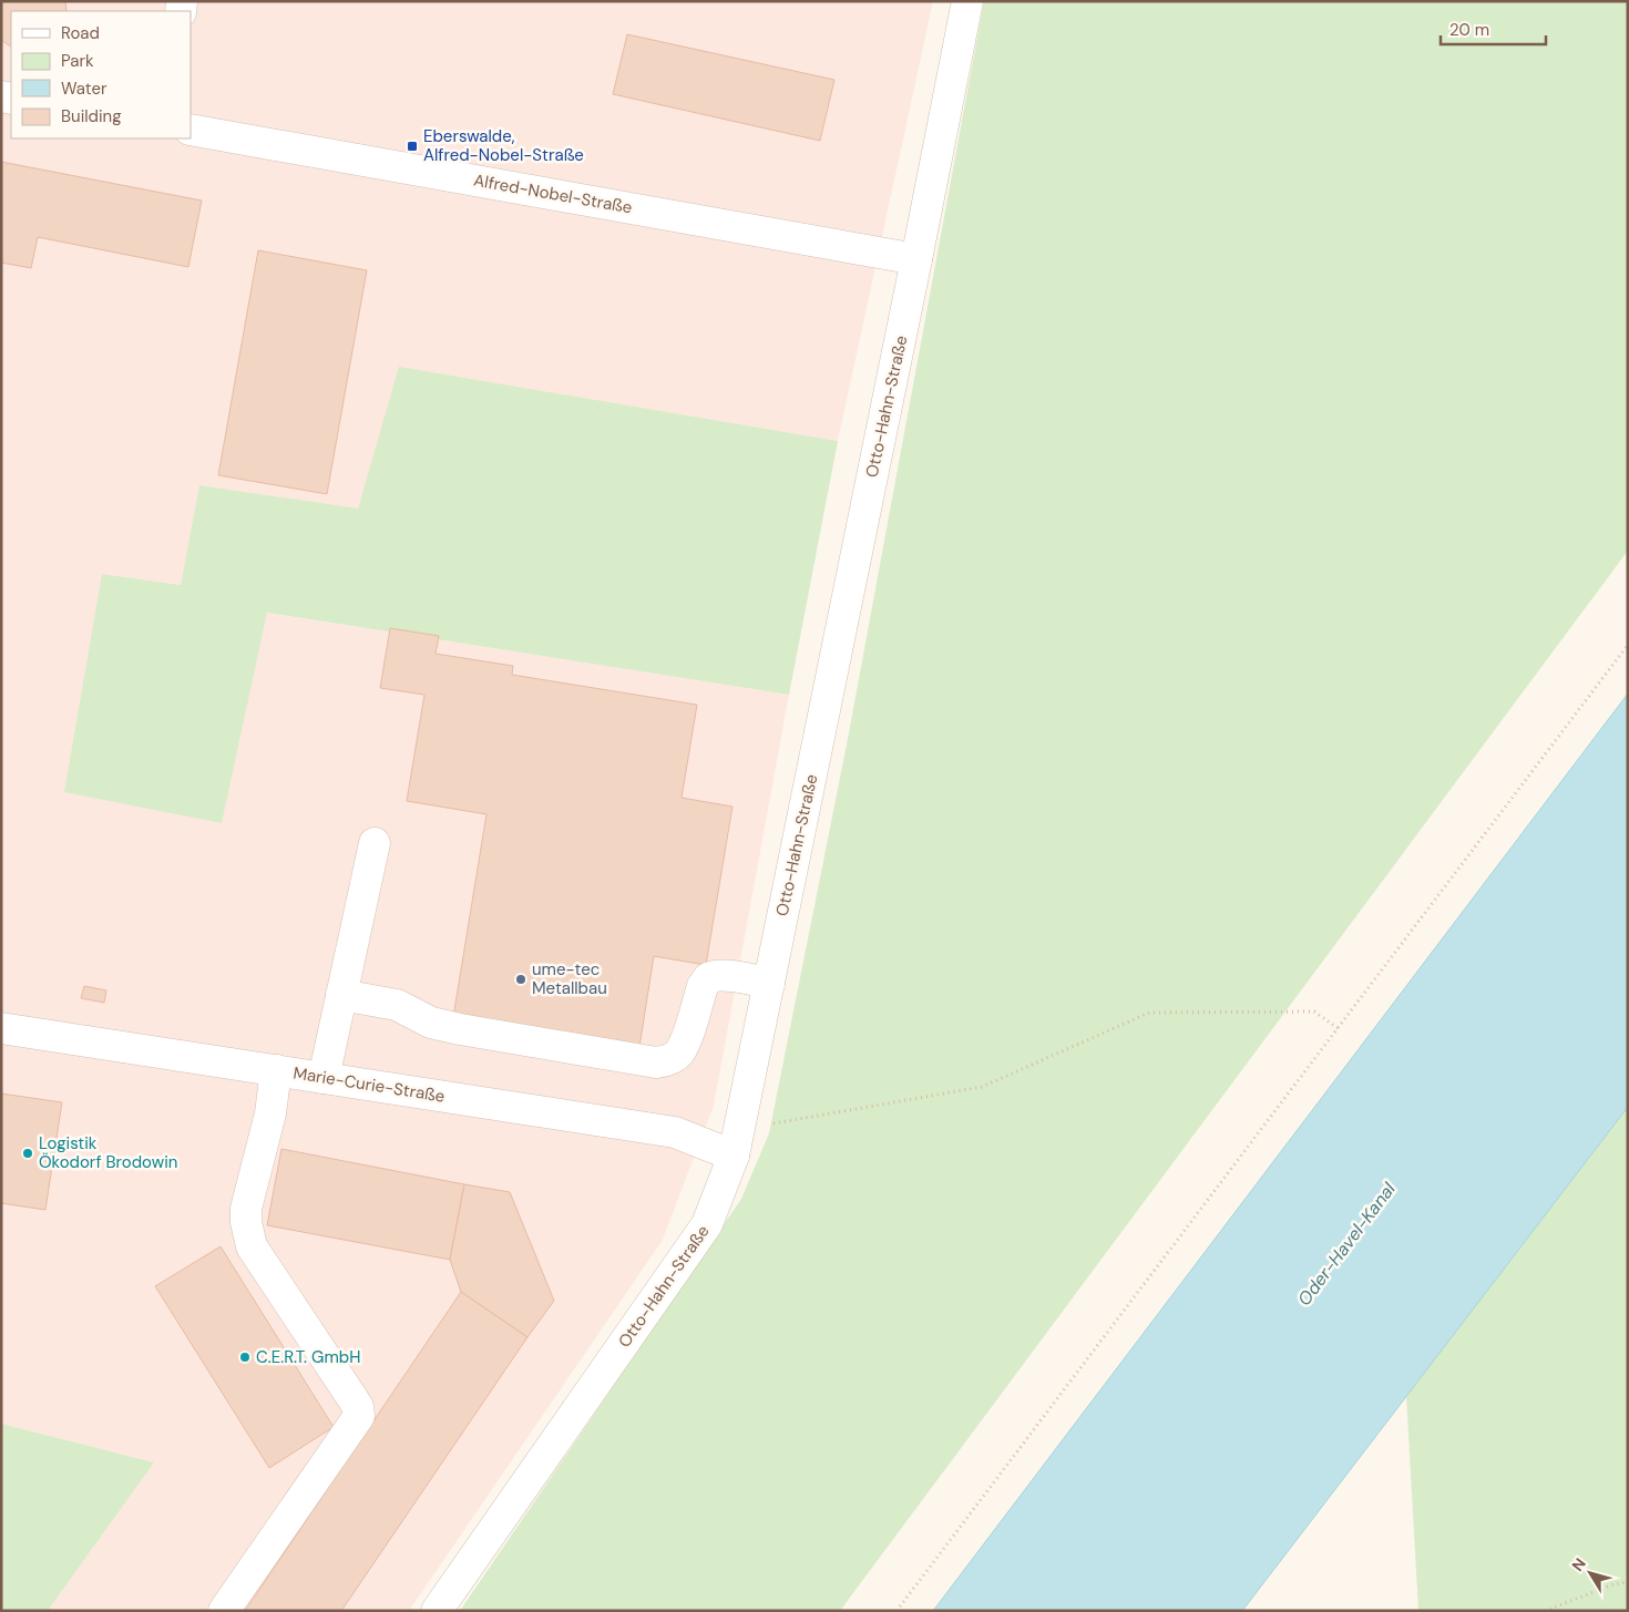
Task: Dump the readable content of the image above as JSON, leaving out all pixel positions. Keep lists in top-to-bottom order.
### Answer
{
  "streets": {
    "street": ["Alfred-Nobel-Straße", "Otto-Hahn-Straße", "Marie-Curie-Straße"]
  },
  "crossings": [
    ["Alfred-Nobel-Straße", "Otto-Hahn-Straße"],
    ["Otto-Hahn-Straße", "Marie-Curie-Straße"]
  ],
  "water": ["Oder-Havel-Kanal"],
  "places": {
    "transit": ["Eberswalde, Alfred-Nobel-Straße"],
    "other": ["ume-tec Metallbau", "Logistik Ökodorf Brodowin", "C.E.R.T. GmbH"]
  },
  "legend": [
    "Road",
    "Park",
    "Water",
    "Building"
  ],
  "scale_bar": "20 m",
  "north": "top left"
}
